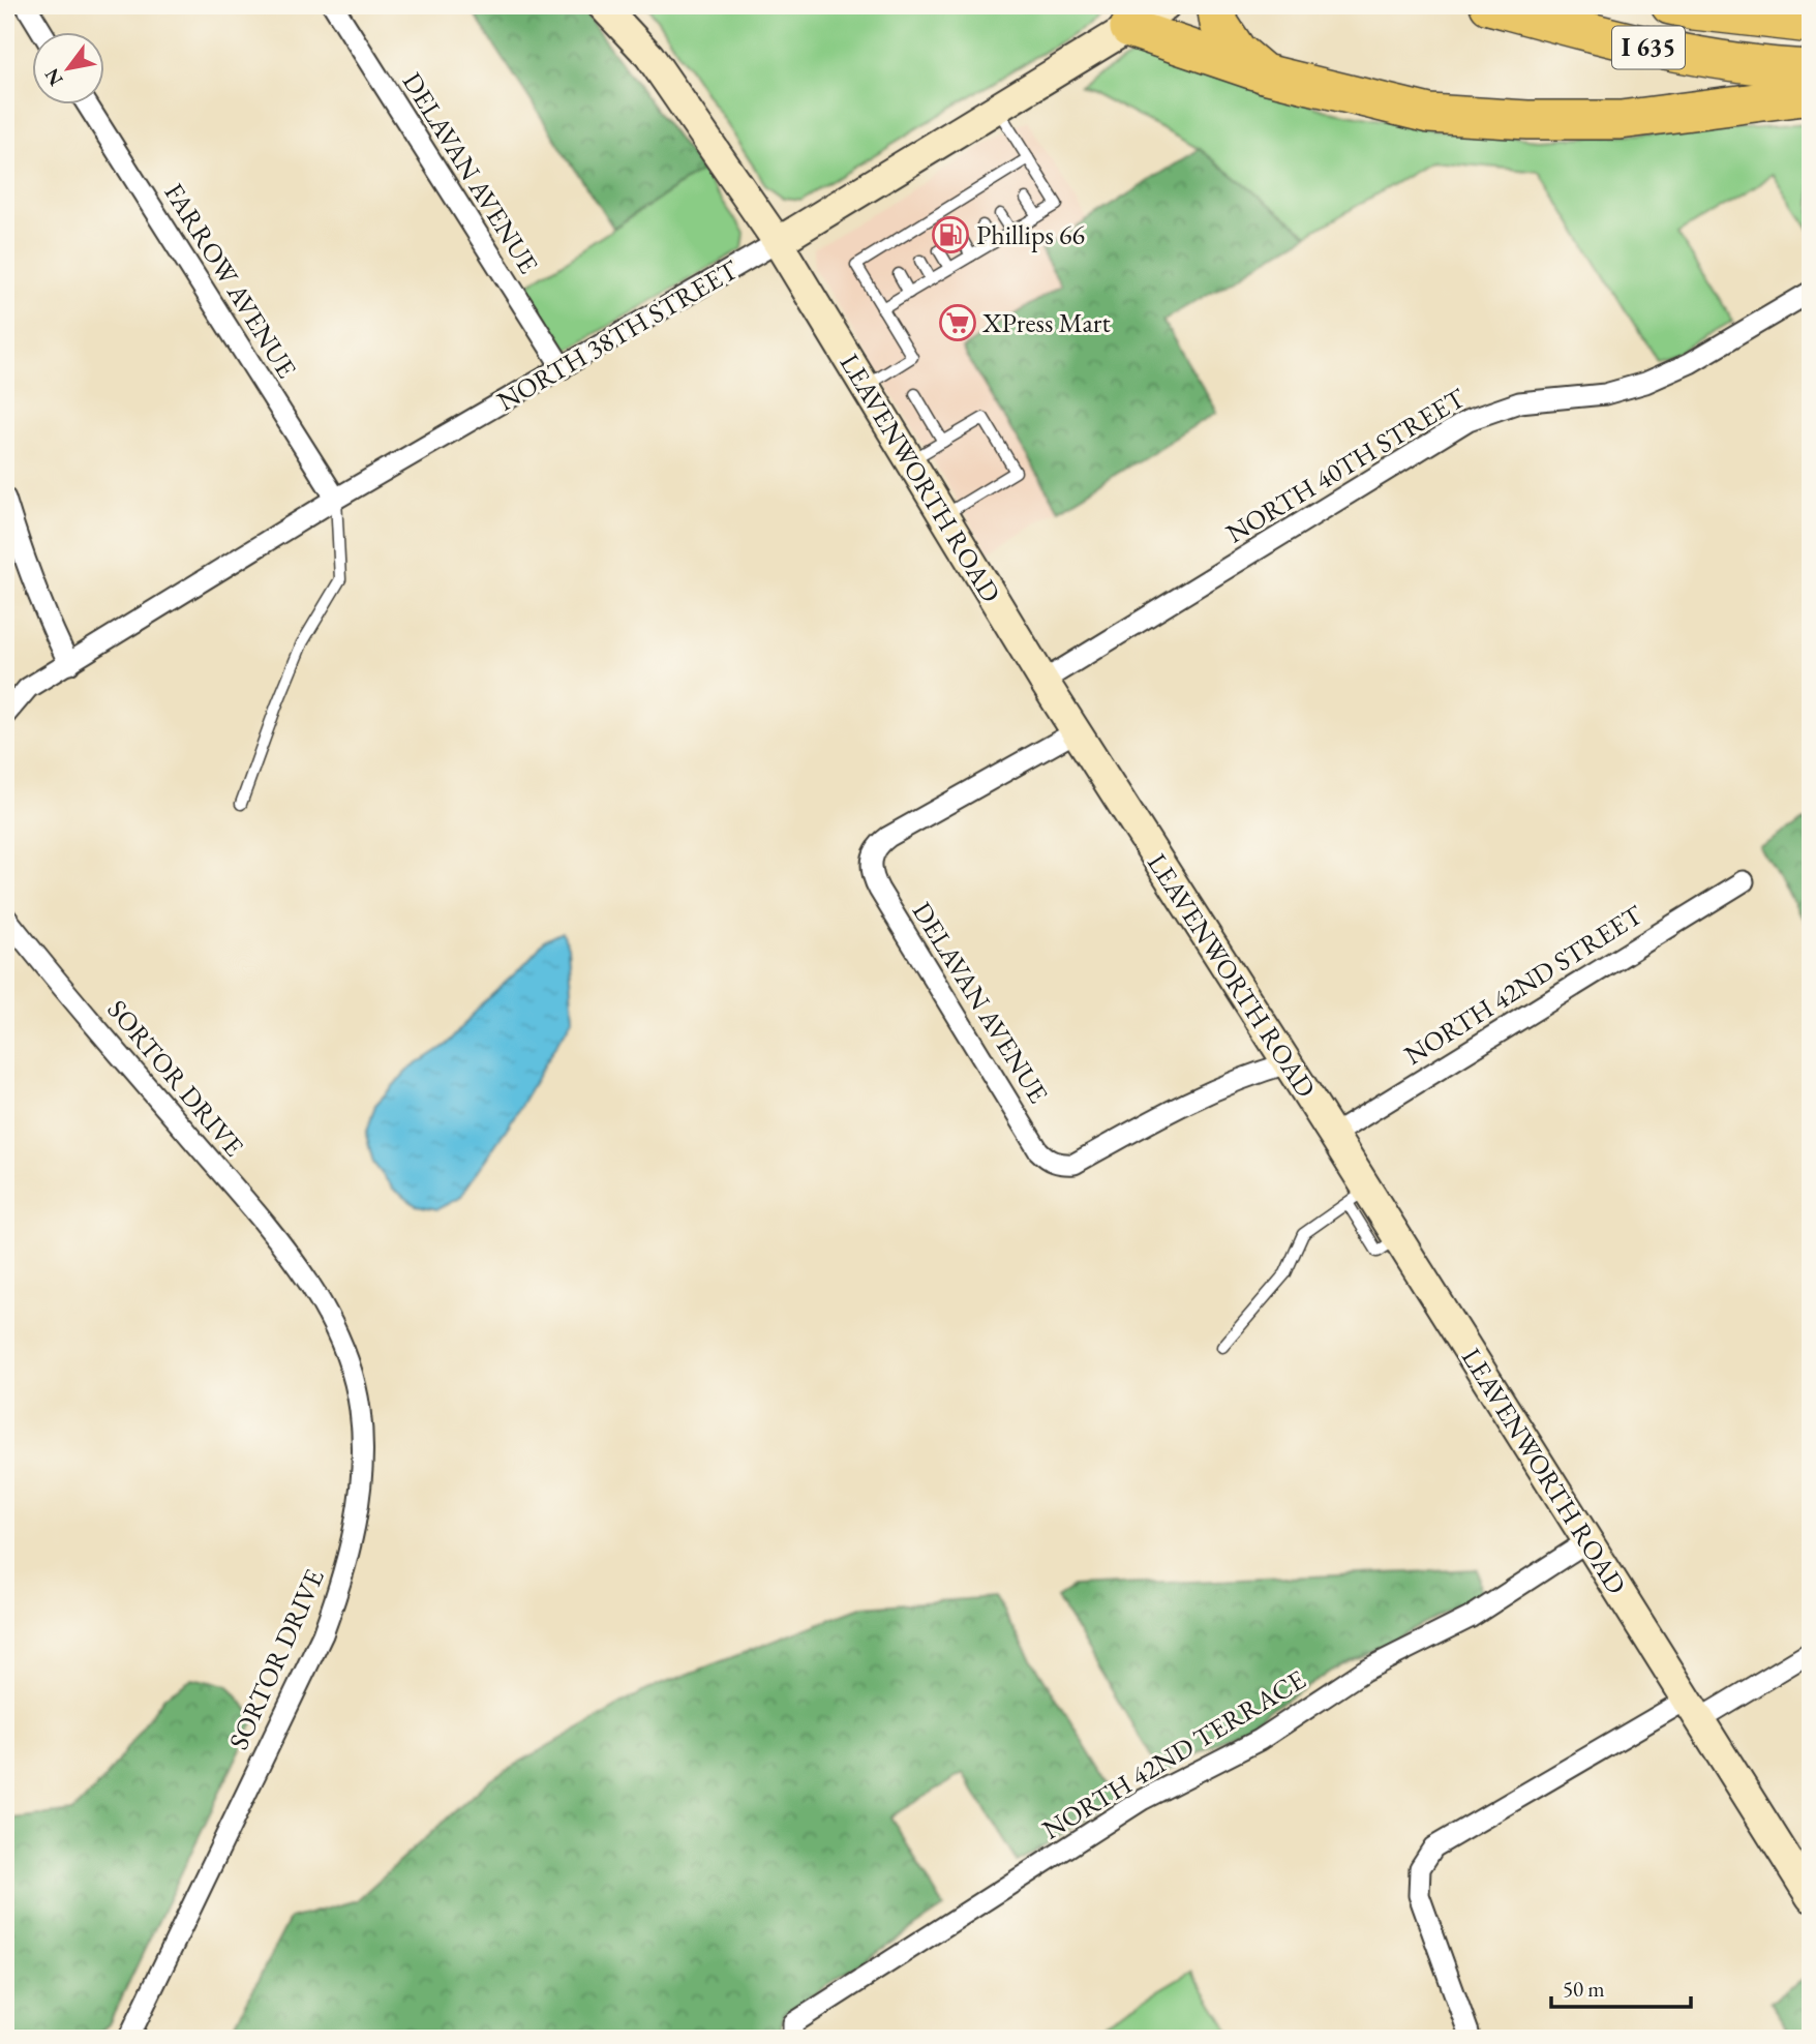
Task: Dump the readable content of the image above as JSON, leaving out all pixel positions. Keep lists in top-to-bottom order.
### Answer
{
  "streets": {
    "highway": ["I 635"],
    "main road": ["NORTH 38TH STREET", "LEAVENWORTH ROAD"],
    "street": [
      "DELAVAN AVENUE",
      "FARROW AVENUE",
      "NORTH 40TH STREET",
      "NORTH 42ND STREET",
      "SORTOR DRIVE",
      "NORTH 42ND TERRACE"
    ]
  },
  "crossings": [
    ["DELAVAN AVENUE", "NORTH 38TH STREET"],
    ["DELAVAN AVENUE", "LEAVENWORTH ROAD"],
    ["FARROW AVENUE", "NORTH 38TH STREET"],
    ["NORTH 38TH STREET", "LEAVENWORTH ROAD"],
    ["NORTH 40TH STREET", "LEAVENWORTH ROAD"],
    ["LEAVENWORTH ROAD", "NORTH 42ND STREET"],
    ["LEAVENWORTH ROAD", "NORTH 42ND TERRACE"]
  ],
  "places": {
    "fuel station": ["Phillips 66"],
    "supermarket": ["XPress Mart"]
  },
  "scale_bar": "50 m",
  "north": "bottom left"
}
